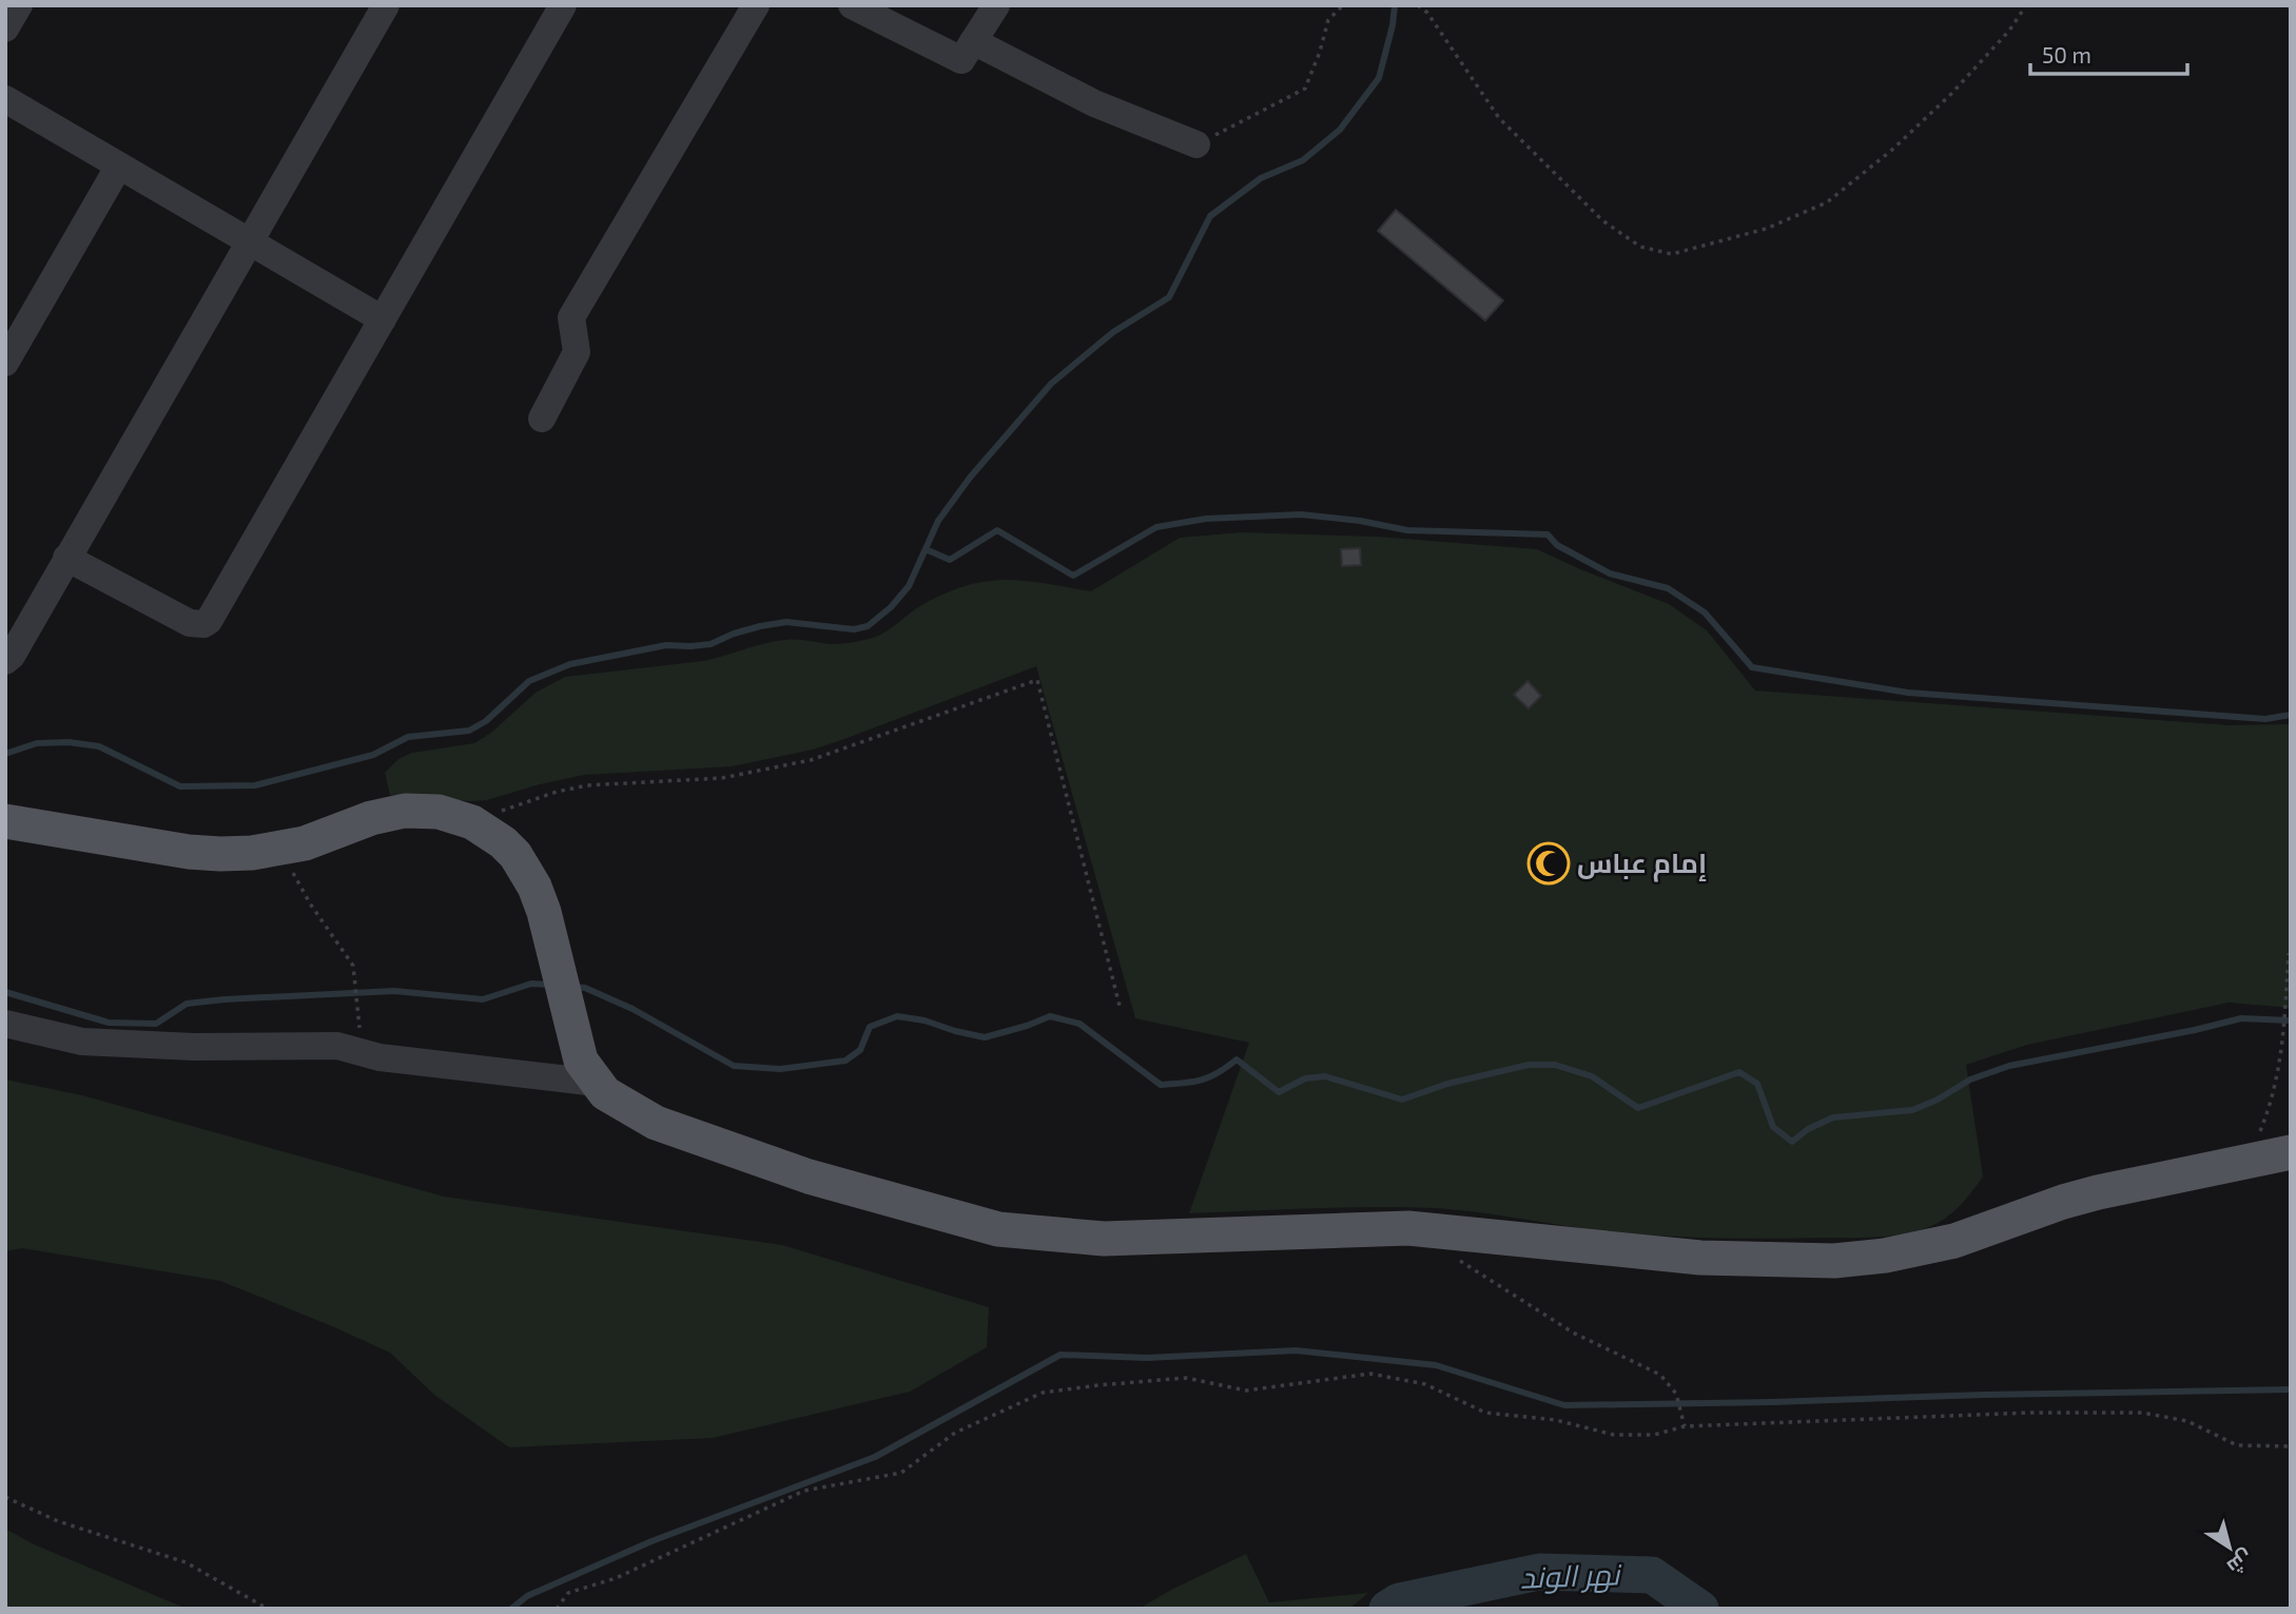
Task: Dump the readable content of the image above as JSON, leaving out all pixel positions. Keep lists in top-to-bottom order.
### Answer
{
  "water": ["نهر الوند"],
  "places": {
    "mosque": ["إمام عباس"]
  },
  "scale_bar": "50 m",
  "north": "bottom right"
}
